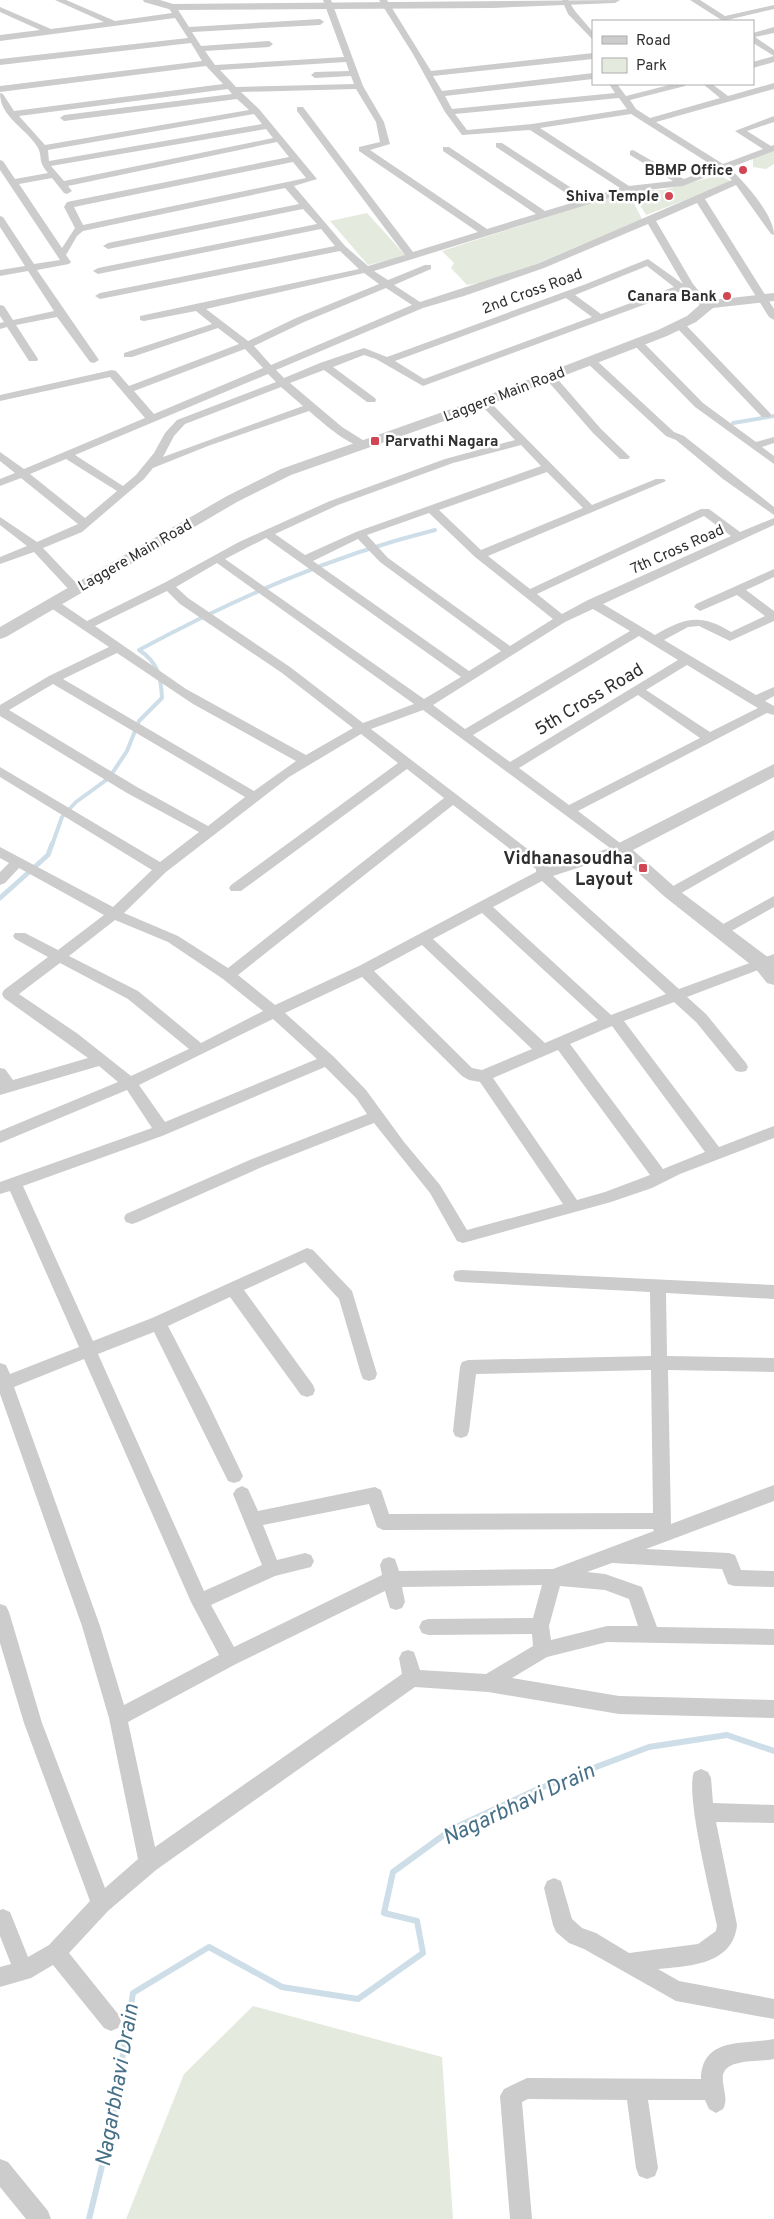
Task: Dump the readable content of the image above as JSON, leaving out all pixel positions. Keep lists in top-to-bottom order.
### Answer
{
  "streets": {
    "street": [
      "2nd Cross Road",
      "Laggere Main Road",
      "7th Cross Road",
      "5th Cross Road"
    ]
  },
  "water": ["Nagarbhavi Drain"],
  "places": {
    "other": ["BBMP Office", "Shiva Temple", "Canara Bank"],
    "transit": ["Parvathi Nagara", "Vidhanasoudha Layout"]
  },
  "legend": ["Road", "Park"]
}
